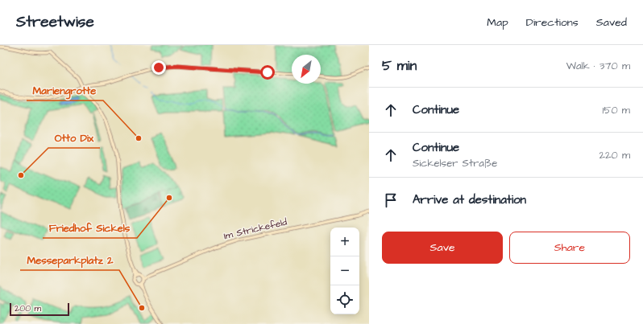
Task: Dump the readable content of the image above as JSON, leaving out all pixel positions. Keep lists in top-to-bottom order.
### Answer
{
  "streets": {
    "street": ["Im Strickefeld"]
  },
  "places": [
    "Mariengrotte",
    "Otto Dix",
    "Friedhof Sickels",
    "Messeparkplatz 2"
  ],
  "scale_bar": "200 m",
  "north": "bottom left",
  "page": {
    "header": "Streetwise",
    "nav": ["Map", "Directions", "Saved"],
    "heading": ["5 min", "Walk · 370 m"],
    "list": [
      ["Continue", "150 m"],
      ["Continue", "Sickelser Straße", "220 m"],
      "Arrive at destination"
    ],
    "buttons": ["Save", "Share"],
    "map_buttons": ["+", "−"],
    "scale": "200 m"
  }
}
